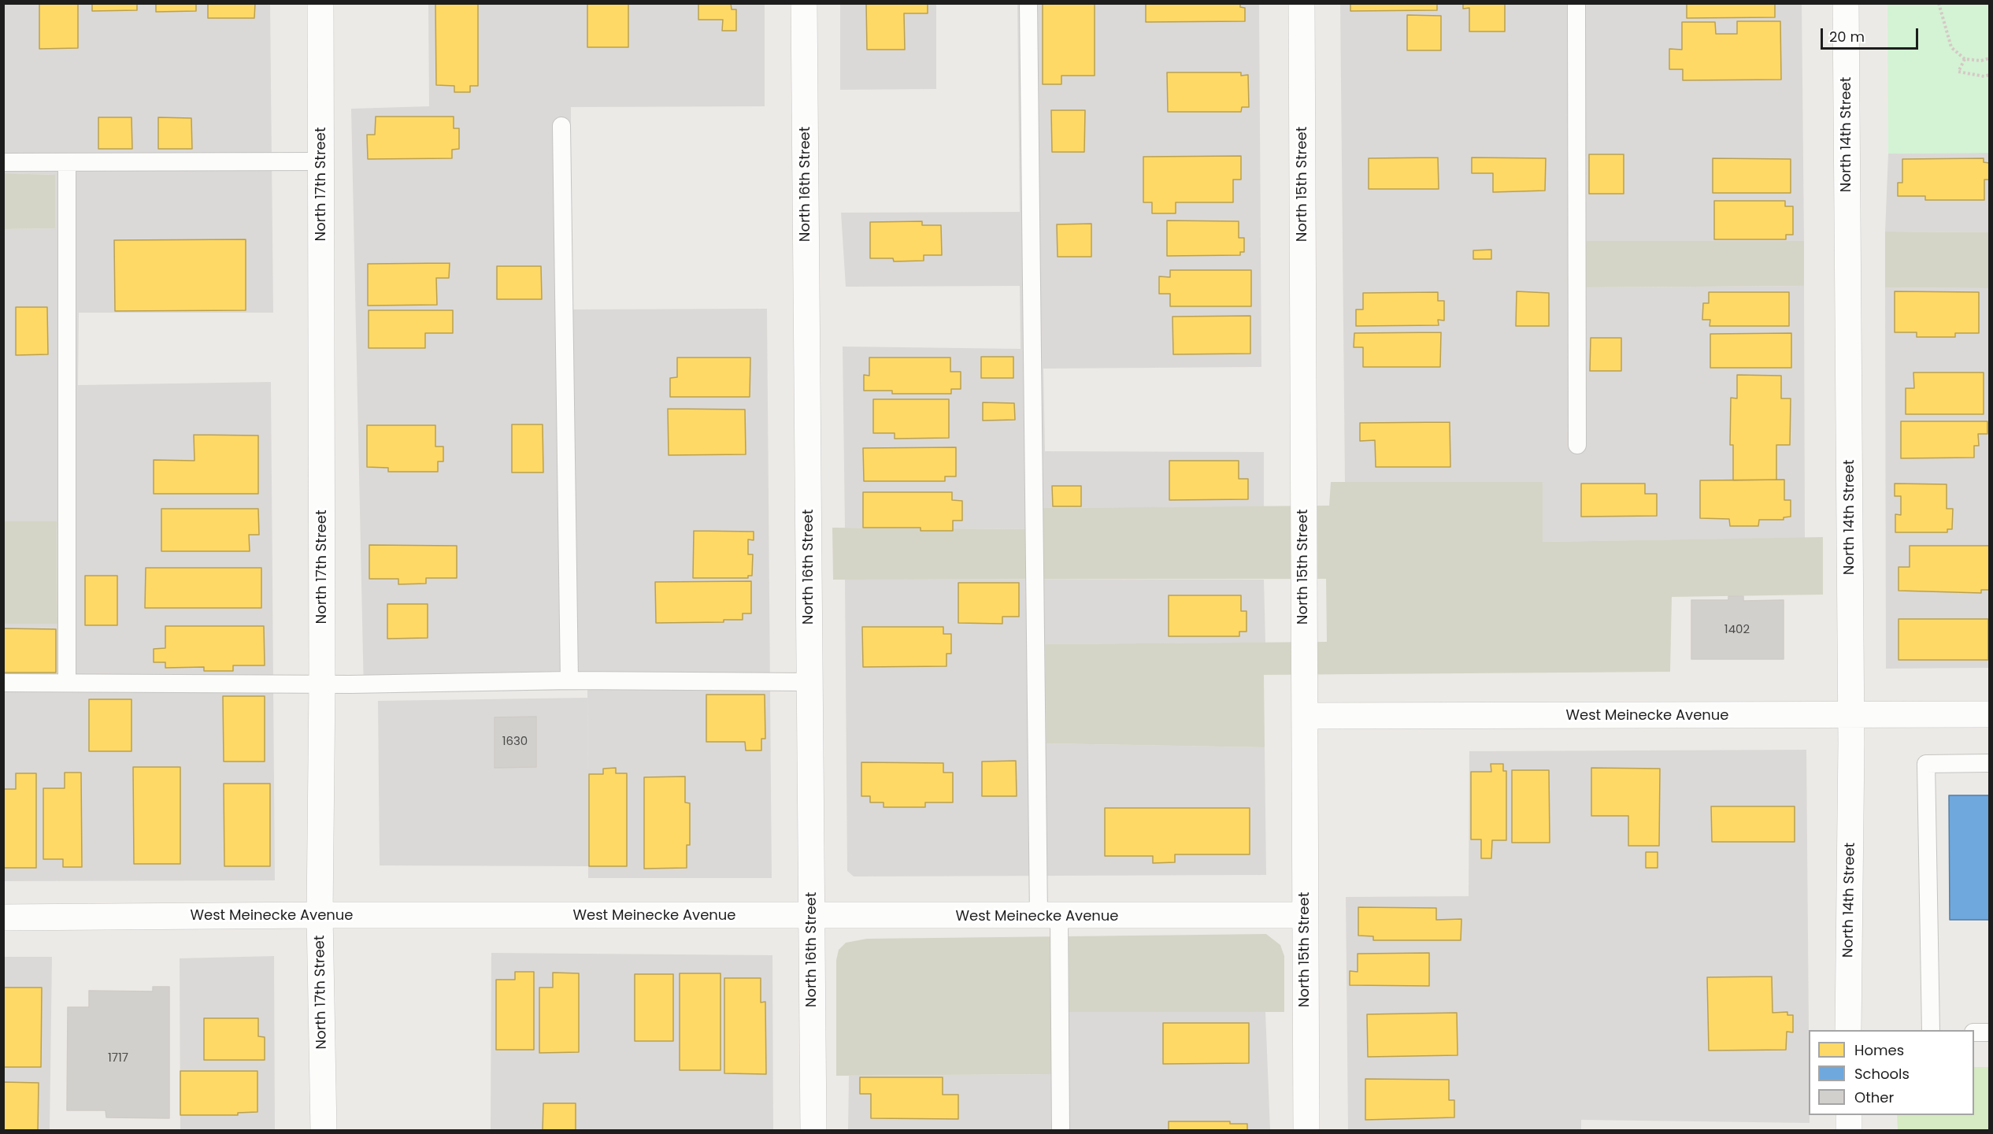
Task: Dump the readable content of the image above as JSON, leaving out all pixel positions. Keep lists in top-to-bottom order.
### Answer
{
  "streets": {
    "street": [
      "North 14th Street",
      "North 17th Street",
      "North 16th Street",
      "North 15th Street",
      "West Meinecke Avenue"
    ]
  },
  "crossings": [
    ["North 14th Street", "West Meinecke Avenue"],
    ["North 17th Street", "West Meinecke Avenue"],
    ["North 16th Street", "West Meinecke Avenue"],
    ["North 15th Street", "West Meinecke Avenue"]
  ],
  "house_numbers": ["1402", "1630", "1717"],
  "legend": ["Homes", "Schools", "Other"],
  "scale_bar": "20 m"
}
